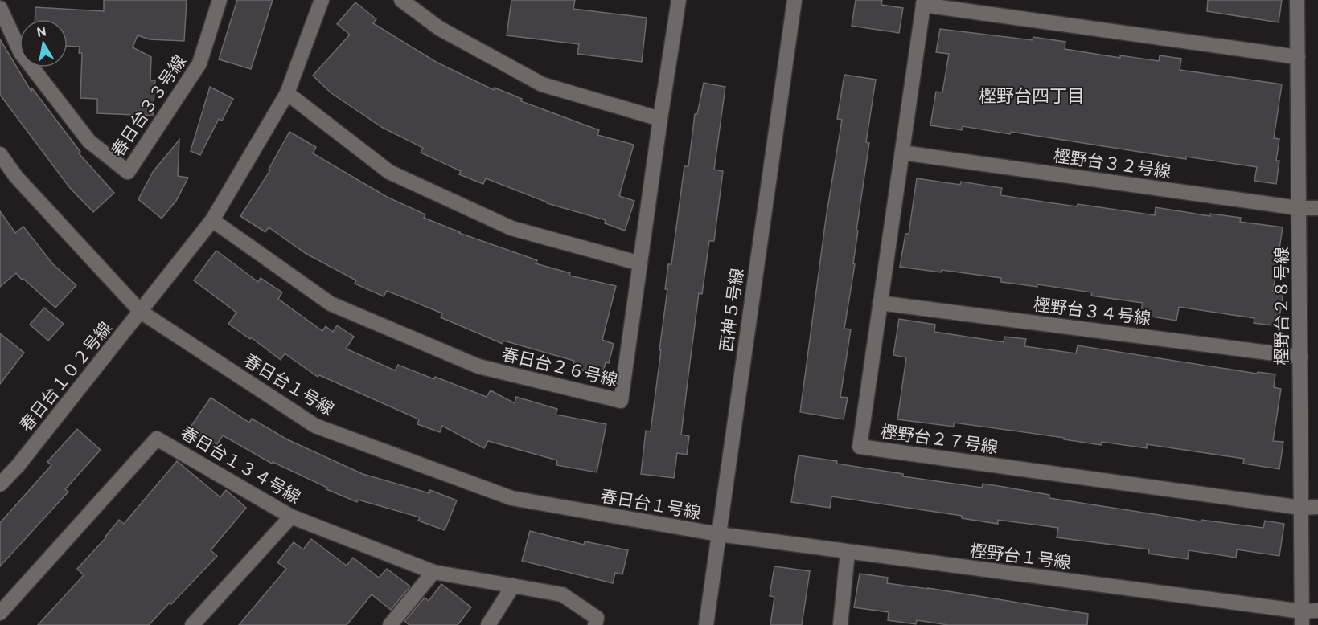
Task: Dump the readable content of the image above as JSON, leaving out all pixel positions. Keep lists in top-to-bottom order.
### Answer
{
  "streets": {
    "street": [
      "春日台３３号線",
      "樫野台３２号線",
      "樫野台２８号線",
      "西神５号線",
      "樫野台３４号線",
      "春日台２６号線",
      "春日台１０２号線",
      "春日台１号線",
      "樫野台２７号線",
      "春日台１３４号線",
      "樫野台１号線"
    ]
  },
  "crossings": [
    ["樫野台３２号線", "樫野台２８号線"],
    ["樫野台３２号線", "樫野台２７号線"],
    ["樫野台２８号線", "樫野台３４号線"],
    ["樫野台２８号線", "樫野台２７号線"],
    ["樫野台２８号線", "樫野台１号線"],
    ["西神５号線", "春日台１号線"],
    ["西神５号線", "樫野台１号線"],
    ["樫野台３４号線", "樫野台２７号線"],
    ["春日台１０２号線", "春日台１号線"],
    ["春日台１号線", "樫野台１号線"]
  ],
  "districts": ["樫野台四丁目"],
  "north": "top"
}
